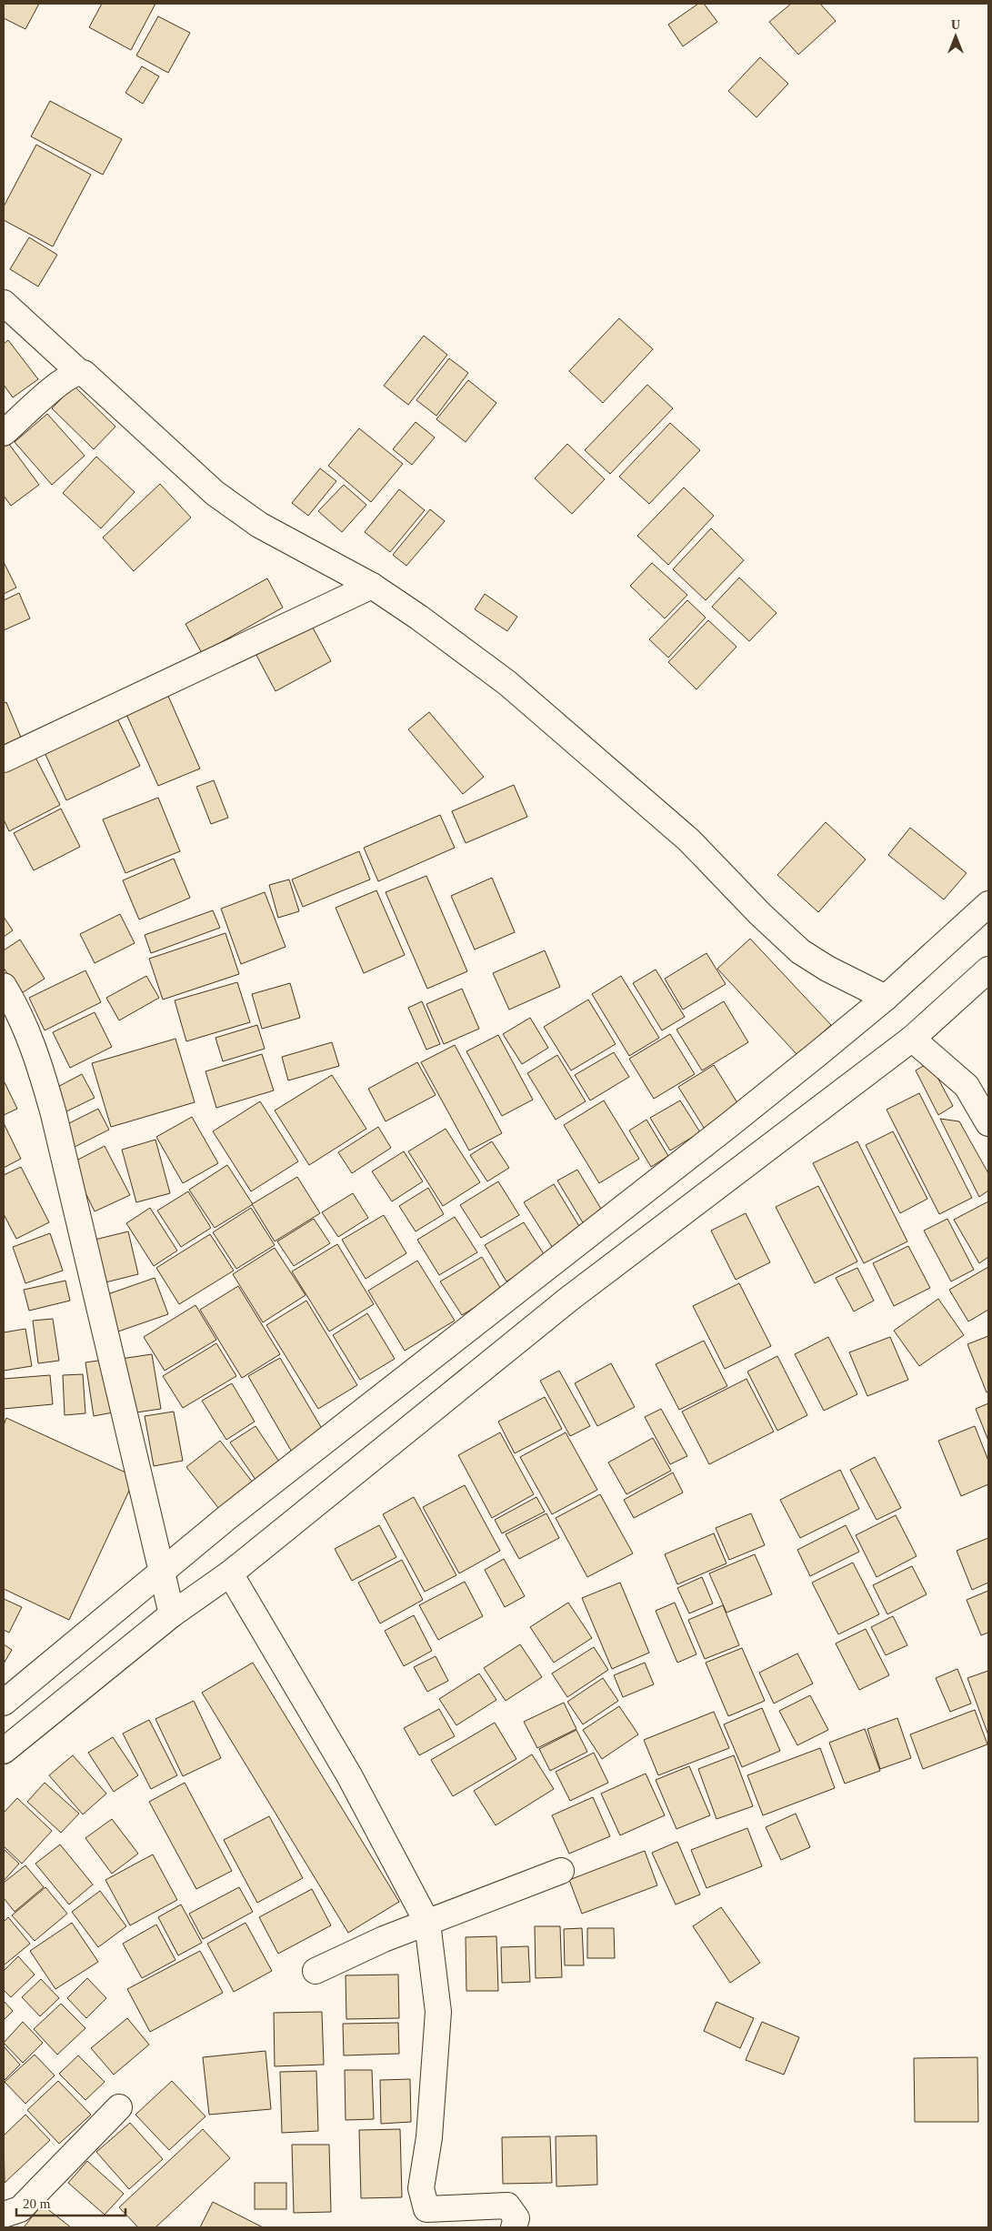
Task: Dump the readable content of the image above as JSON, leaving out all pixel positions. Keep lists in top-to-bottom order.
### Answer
{
  "scale_bar": "20 m",
  "north": "top"
}
